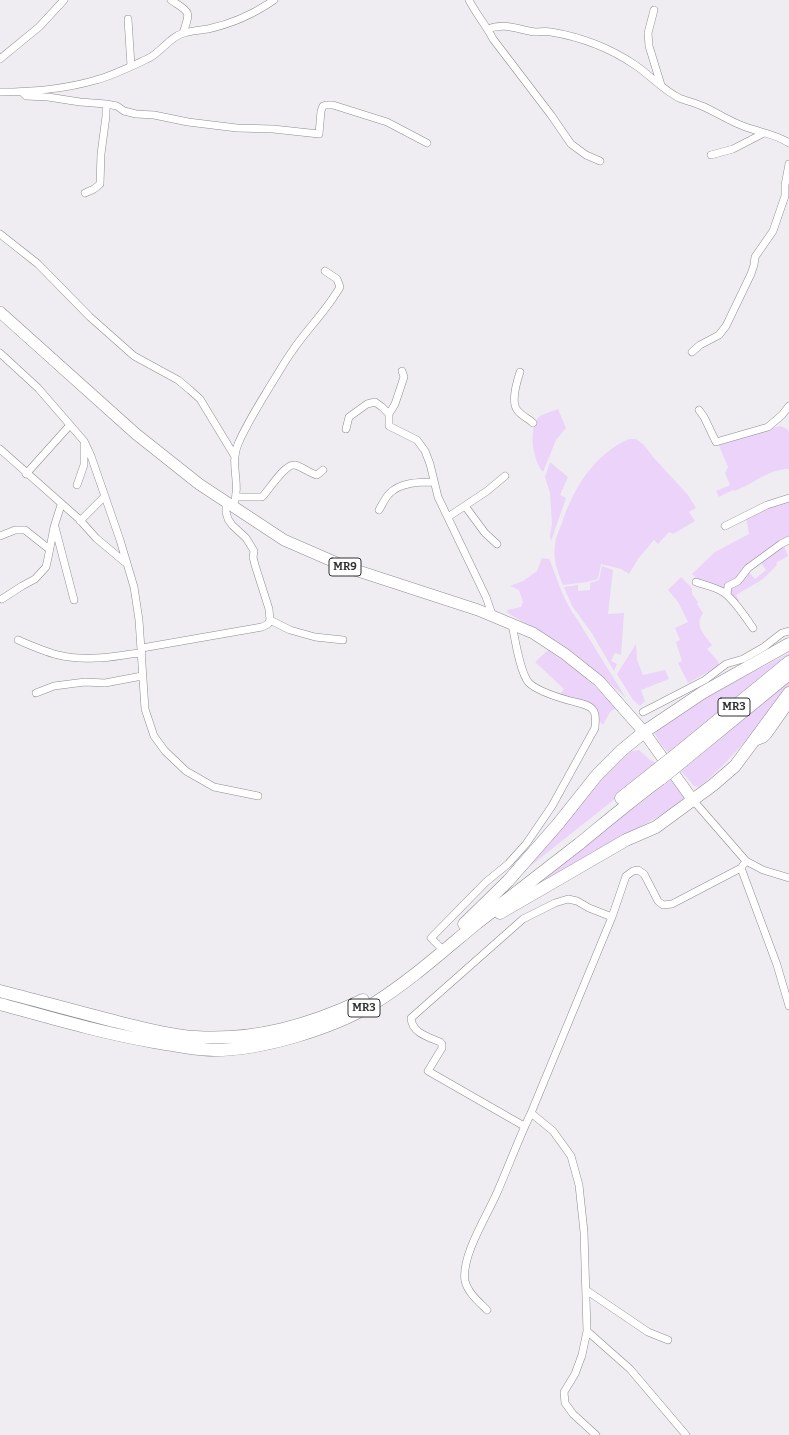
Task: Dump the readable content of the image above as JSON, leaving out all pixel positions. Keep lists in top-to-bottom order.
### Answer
{
  "streets": {
    "highway": ["MR3"],
    "main road": ["MR9"]
  }
}
